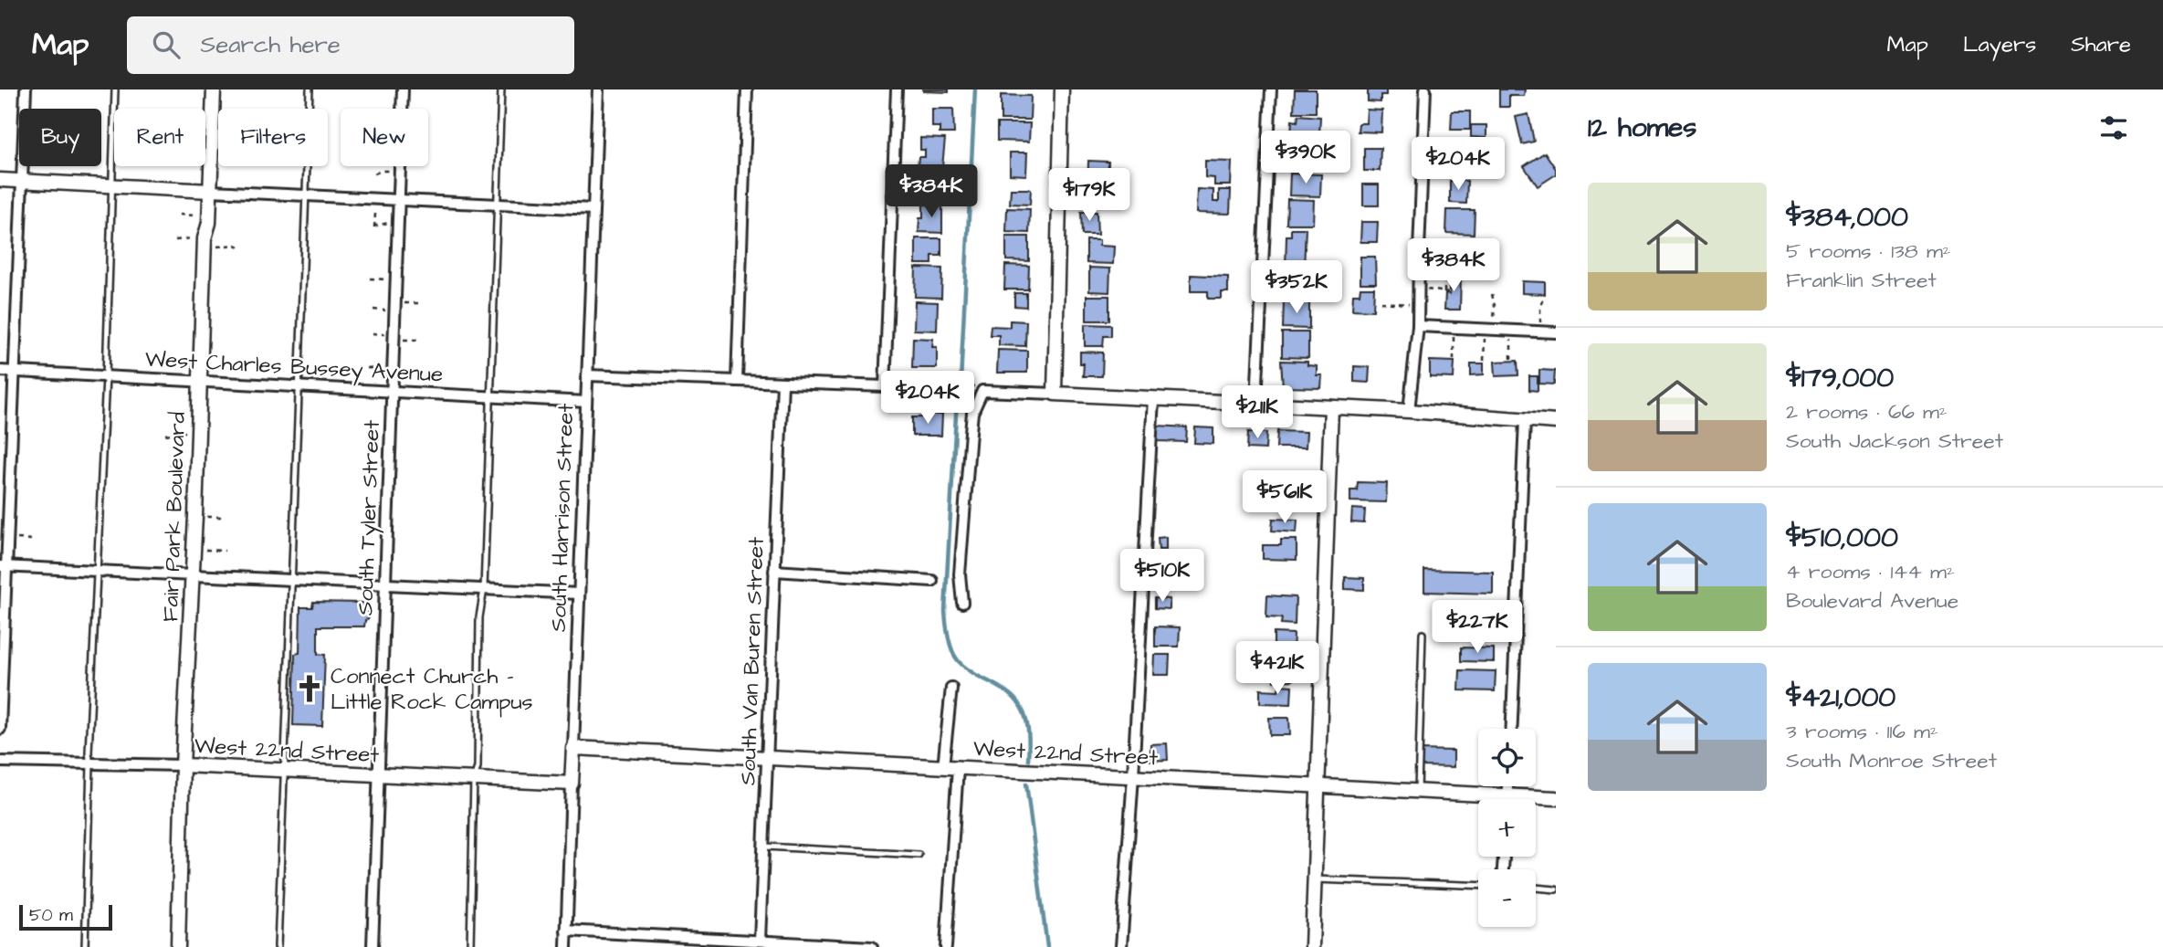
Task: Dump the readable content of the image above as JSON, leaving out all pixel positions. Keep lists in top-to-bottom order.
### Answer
{
  "streets": {
    "street": [
      "West Charles Bussey Avenue",
      "Fair Park Boulevard",
      "South Tyler Street",
      "South Harrison Street",
      "South Van Buren Street",
      "West 22nd Street"
    ]
  },
  "crossings": [
    ["West Charles Bussey Avenue", "Fair Park Boulevard"],
    ["West Charles Bussey Avenue", "South Tyler Street"],
    ["West Charles Bussey Avenue", "South Harrison Street"],
    ["Fair Park Boulevard", "West 22nd Street"],
    ["South Tyler Street", "West 22nd Street"],
    ["South Harrison Street", "West 22nd Street"],
    ["South Van Buren Street", "West 22nd Street"]
  ],
  "places": {
    "church": ["Connect Church - Little Rock Campus"]
  },
  "scale_bar": "50 m",
  "page": {
    "header": "Map",
    "search": "Search here",
    "nav": ["Map", "Layers", "Share"],
    "heading": "12 homes",
    "chip": [
      "Buy",
      "Rent",
      "Filters",
      "New"
    ],
    "price": [
      "$390K",
      "$204K",
      "$384K",
      "$179K",
      "$384K",
      "$352K",
      "$204K",
      "$211K",
      "$561K",
      "$510K",
      "$227K",
      "$421K"
    ],
    "list": [
      {
        "name": "$384,000",
        "note": "5 rooms · 138 m² · Franklin Street"
      },
      {
        "name": "$179,000",
        "note": "2 rooms · 66 m² · South Jackson Street"
      },
      {
        "name": "$510,000",
        "note": "4 rooms · 144 m² · Boulevard Avenue"
      },
      {
        "name": "$421,000",
        "note": "3 rooms · 116 m² · South Monroe Street"
      }
    ],
    "map_buttons": ["+", "−"],
    "scale": "50 m"
  }
}
